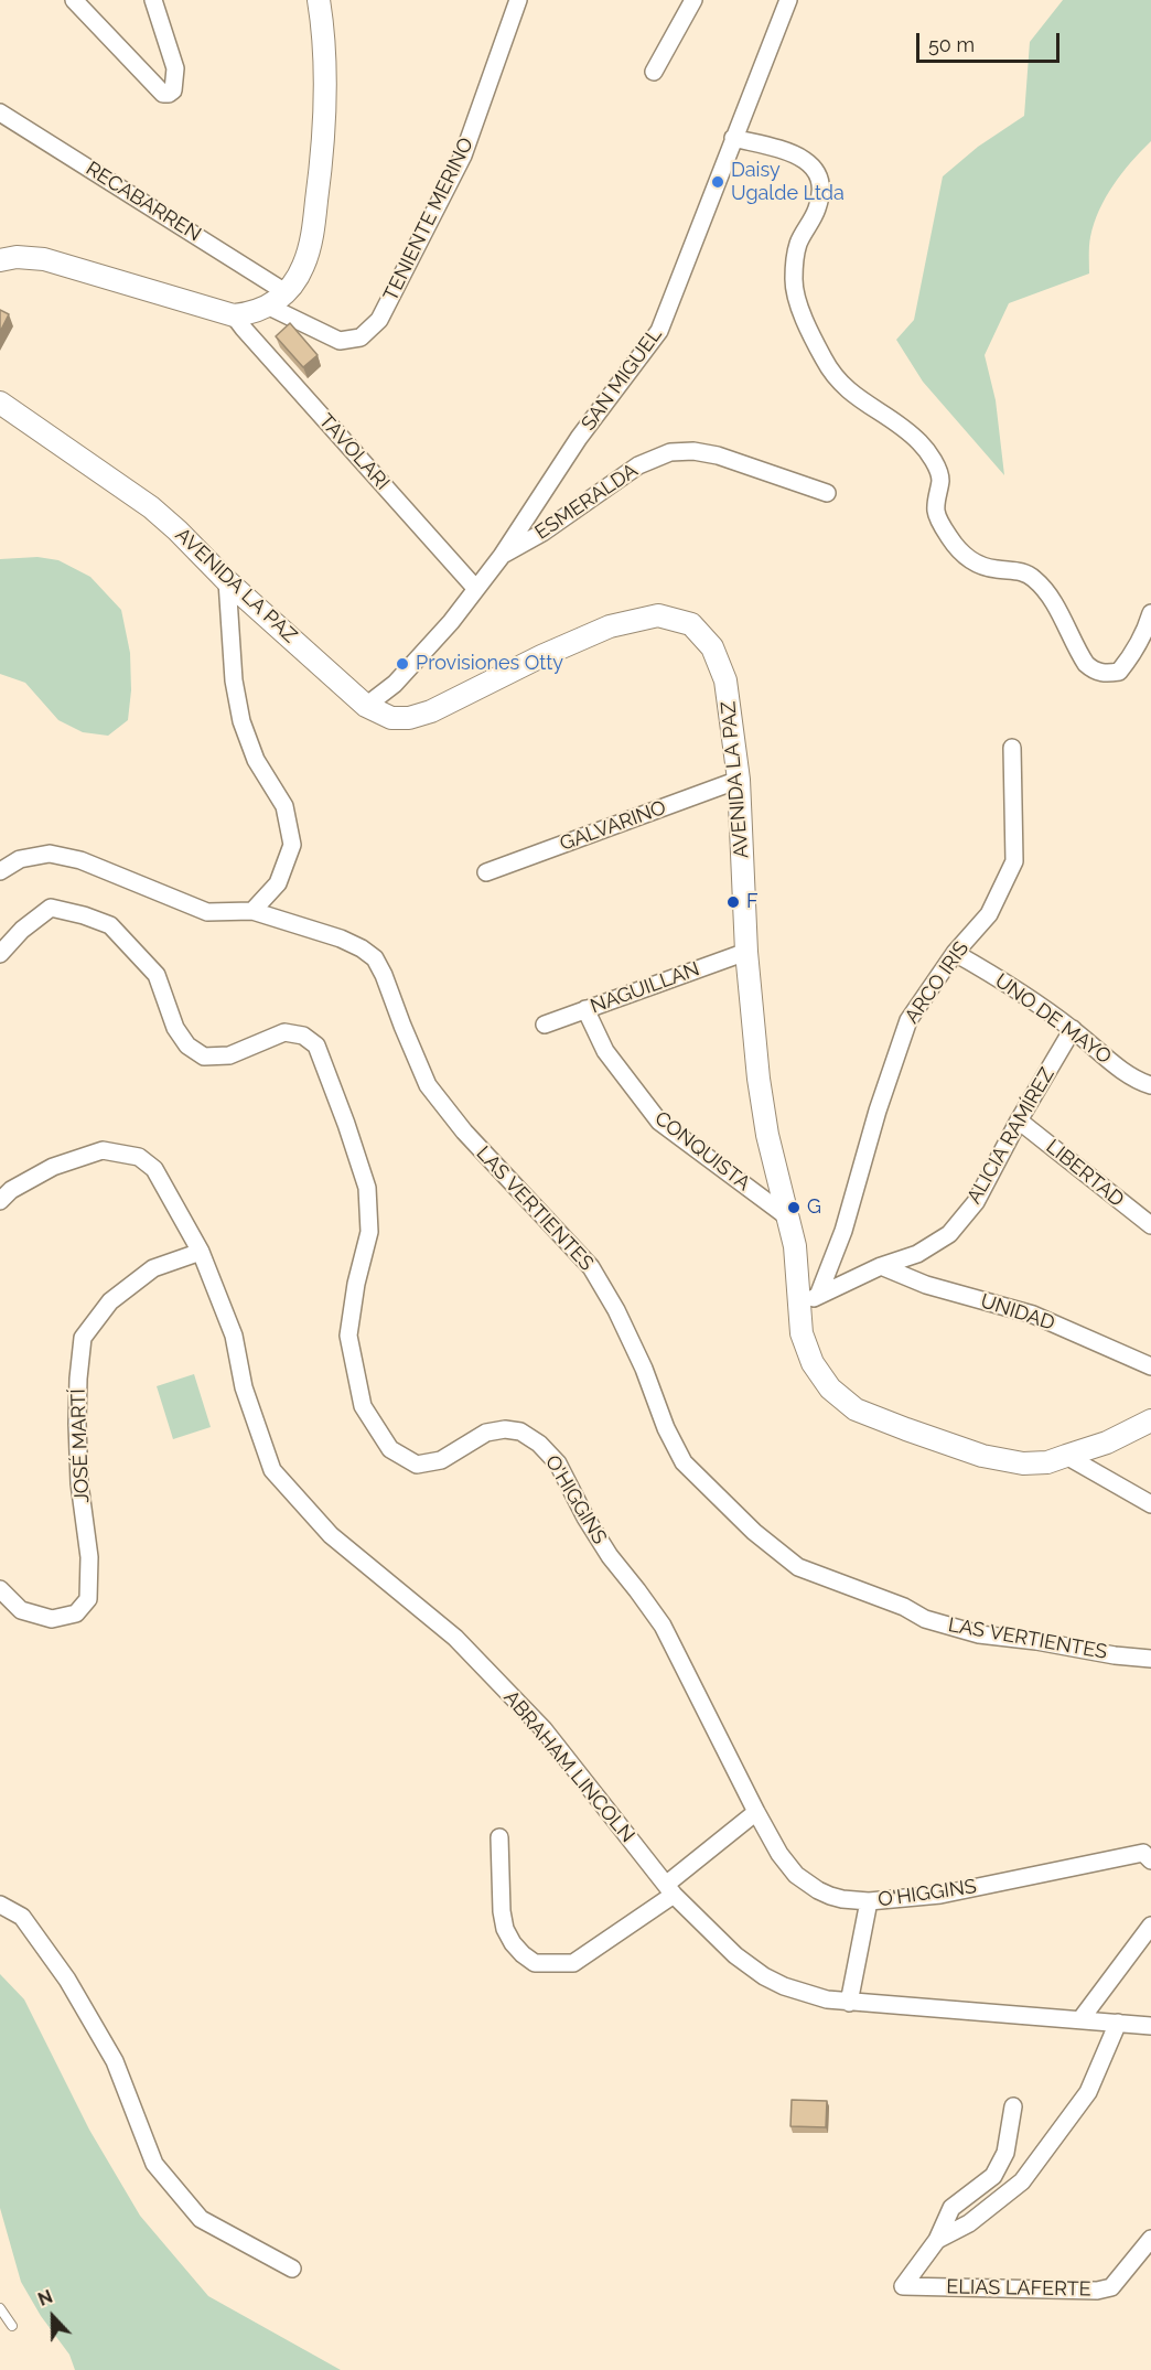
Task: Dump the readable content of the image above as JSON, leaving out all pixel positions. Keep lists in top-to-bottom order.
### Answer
{
  "streets": {
    "street": [
      "RECABARREN",
      "TENIENTE MERINO",
      "SAN MIGUEL",
      "TAVOLARI",
      "ESMERALDA",
      "AVENIDA LA PAZ",
      "GALVARINO",
      "ARCO IRIS",
      "NAGUILLAN",
      "UNO DE MAYO",
      "ALICIA RAMÍREZ",
      "CONQUISTA",
      "LIBERTAD",
      "LAS VERTIENTES",
      "UNIDAD",
      "JOSÉ MARTÍ",
      "O'HIGGINS",
      "ABRAHAM LINCOLN",
      "ELIAS LAFERTE"
    ]
  },
  "crossings": [
    ["RECABARREN", "TENIENTE MERINO"],
    ["SAN MIGUEL", "TAVOLARI"],
    ["SAN MIGUEL", "ESMERALDA"],
    ["SAN MIGUEL", "AVENIDA LA PAZ"],
    ["AVENIDA LA PAZ", "GALVARINO"],
    ["AVENIDA LA PAZ", "ARCO IRIS"],
    ["AVENIDA LA PAZ", "NAGUILLAN"],
    ["AVENIDA LA PAZ", "ALICIA RAMÍREZ"],
    ["AVENIDA LA PAZ", "CONQUISTA"],
    ["ARCO IRIS", "UNO DE MAYO"],
    ["ARCO IRIS", "ALICIA RAMÍREZ"],
    ["NAGUILLAN", "CONQUISTA"],
    ["UNO DE MAYO", "ALICIA RAMÍREZ"],
    ["ALICIA RAMÍREZ", "LIBERTAD"],
    ["ALICIA RAMÍREZ", "UNIDAD"],
    ["JOSÉ MARTÍ", "ABRAHAM LINCOLN"]
  ],
  "places": [
    "Daisy Ugalde Ltda",
    "Provisiones Otty",
    "F",
    "G"
  ],
  "scale_bar": "50 m",
  "north": "top"
}
